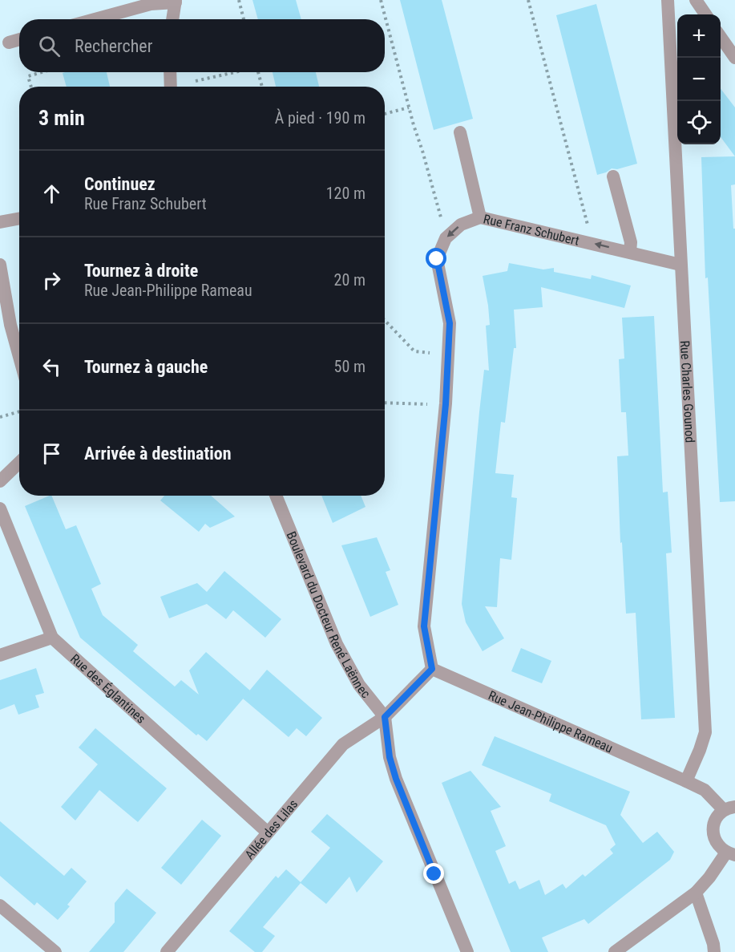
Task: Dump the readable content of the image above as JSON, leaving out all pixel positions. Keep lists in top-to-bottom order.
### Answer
{
  "streets": {
    "street": [
      "Rue Franz Schubert",
      "Rue Charles Gounod",
      "Boulevard du Docteur René Laënnec",
      "Rue des Églantines",
      "Rue Jean-Philippe Rameau",
      "Allée des Lilas"
    ]
  },
  "crossings": [
    ["Rue Franz Schubert", "Rue Charles Gounod"],
    ["Rue Franz Schubert", "Rue Jean-Philippe Rameau"],
    ["Rue Charles Gounod", "Rue Jean-Philippe Rameau"],
    ["Boulevard du Docteur René Laënnec", "Allée des Lilas"],
    ["Rue des Églantines", "Allée des Lilas"]
  ],
  "page": {
    "map_buttons": ["+", "−"],
    "search": "Rechercher",
    "heading": ["3 min", "À pied · 190 m"],
    "list": [
      ["Continuez", "Rue Franz Schubert", "120 m"],
      ["Tournez à droite", "Rue Jean-Philippe Rameau", "20 m"],
      ["Tournez à gauche", "50 m"],
      "Arrivée à destination"
    ]
  }
}
